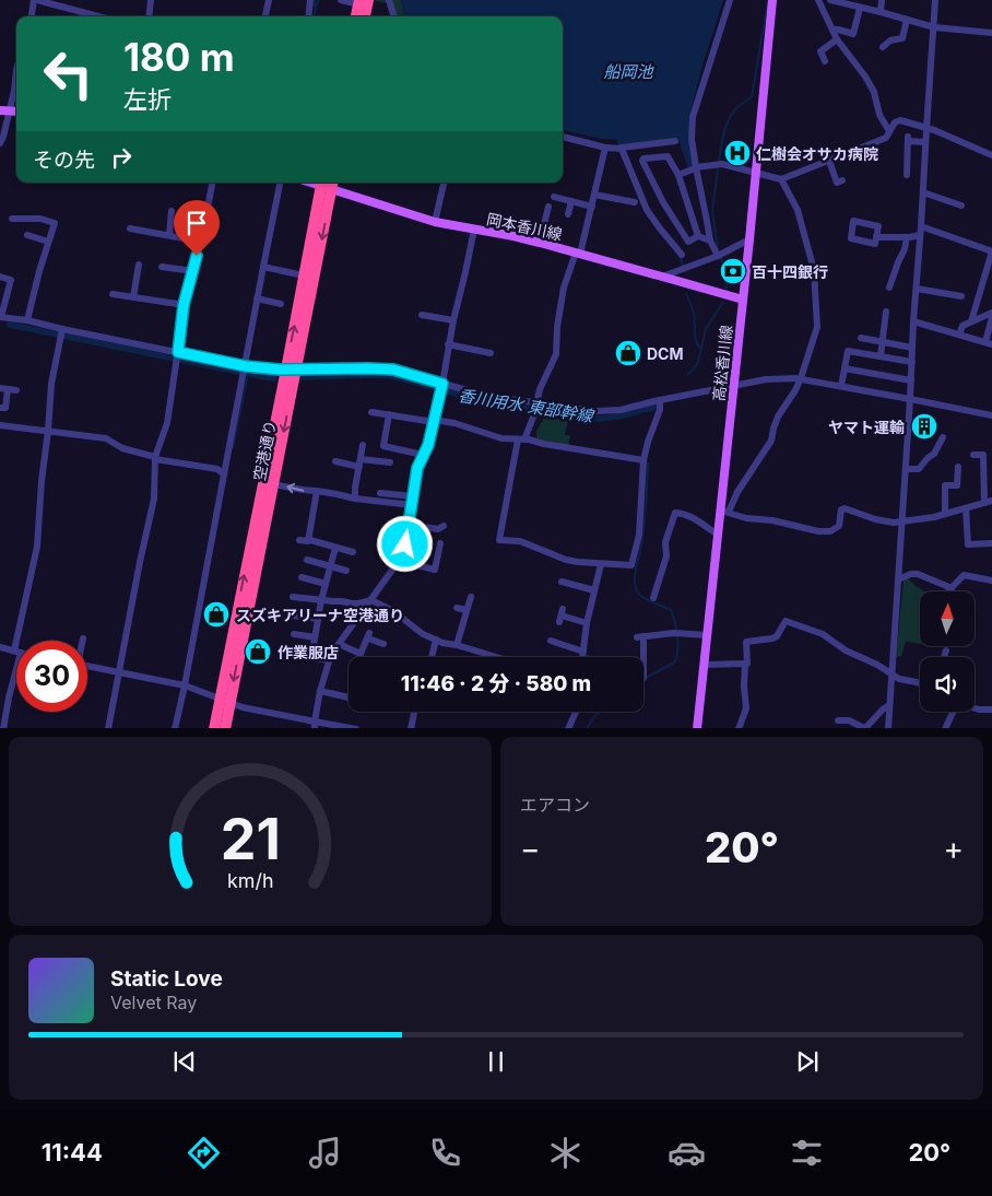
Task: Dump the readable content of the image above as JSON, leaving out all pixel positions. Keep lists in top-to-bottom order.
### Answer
{
  "streets": {
    "highway": ["空港通り"],
    "main road": ["岡本香川線", "高松香川線"]
  },
  "crossings": [
    ["岡本香川線", "高松香川線"],
    ["岡本香川線", "空港通り"]
  ],
  "water": ["船岡池", "香川用水 東部幹線"],
  "places": {
    "hospital": ["仁樹会オサカ病院"],
    "bank": ["百十四銀行"],
    "shop": ["DCM", "スズキアリーナ空港通り", "作業服店"],
    "building": ["ヤマト運輸"]
  },
  "north": "top",
  "page": {
    "turn": ["180 m", "左折"],
    "then": "その先",
    "limit": "30",
    "trip": "11:46 · 2 分 · 580 m",
    "tile": "エアコン",
    "heat": ["−", "20°", "+"],
    "song": ["Static Love", "Velvet Ray"],
    "tabs": ["11:44", "20°"],
    "gauge": ["21", "km/h"]
  }
}
